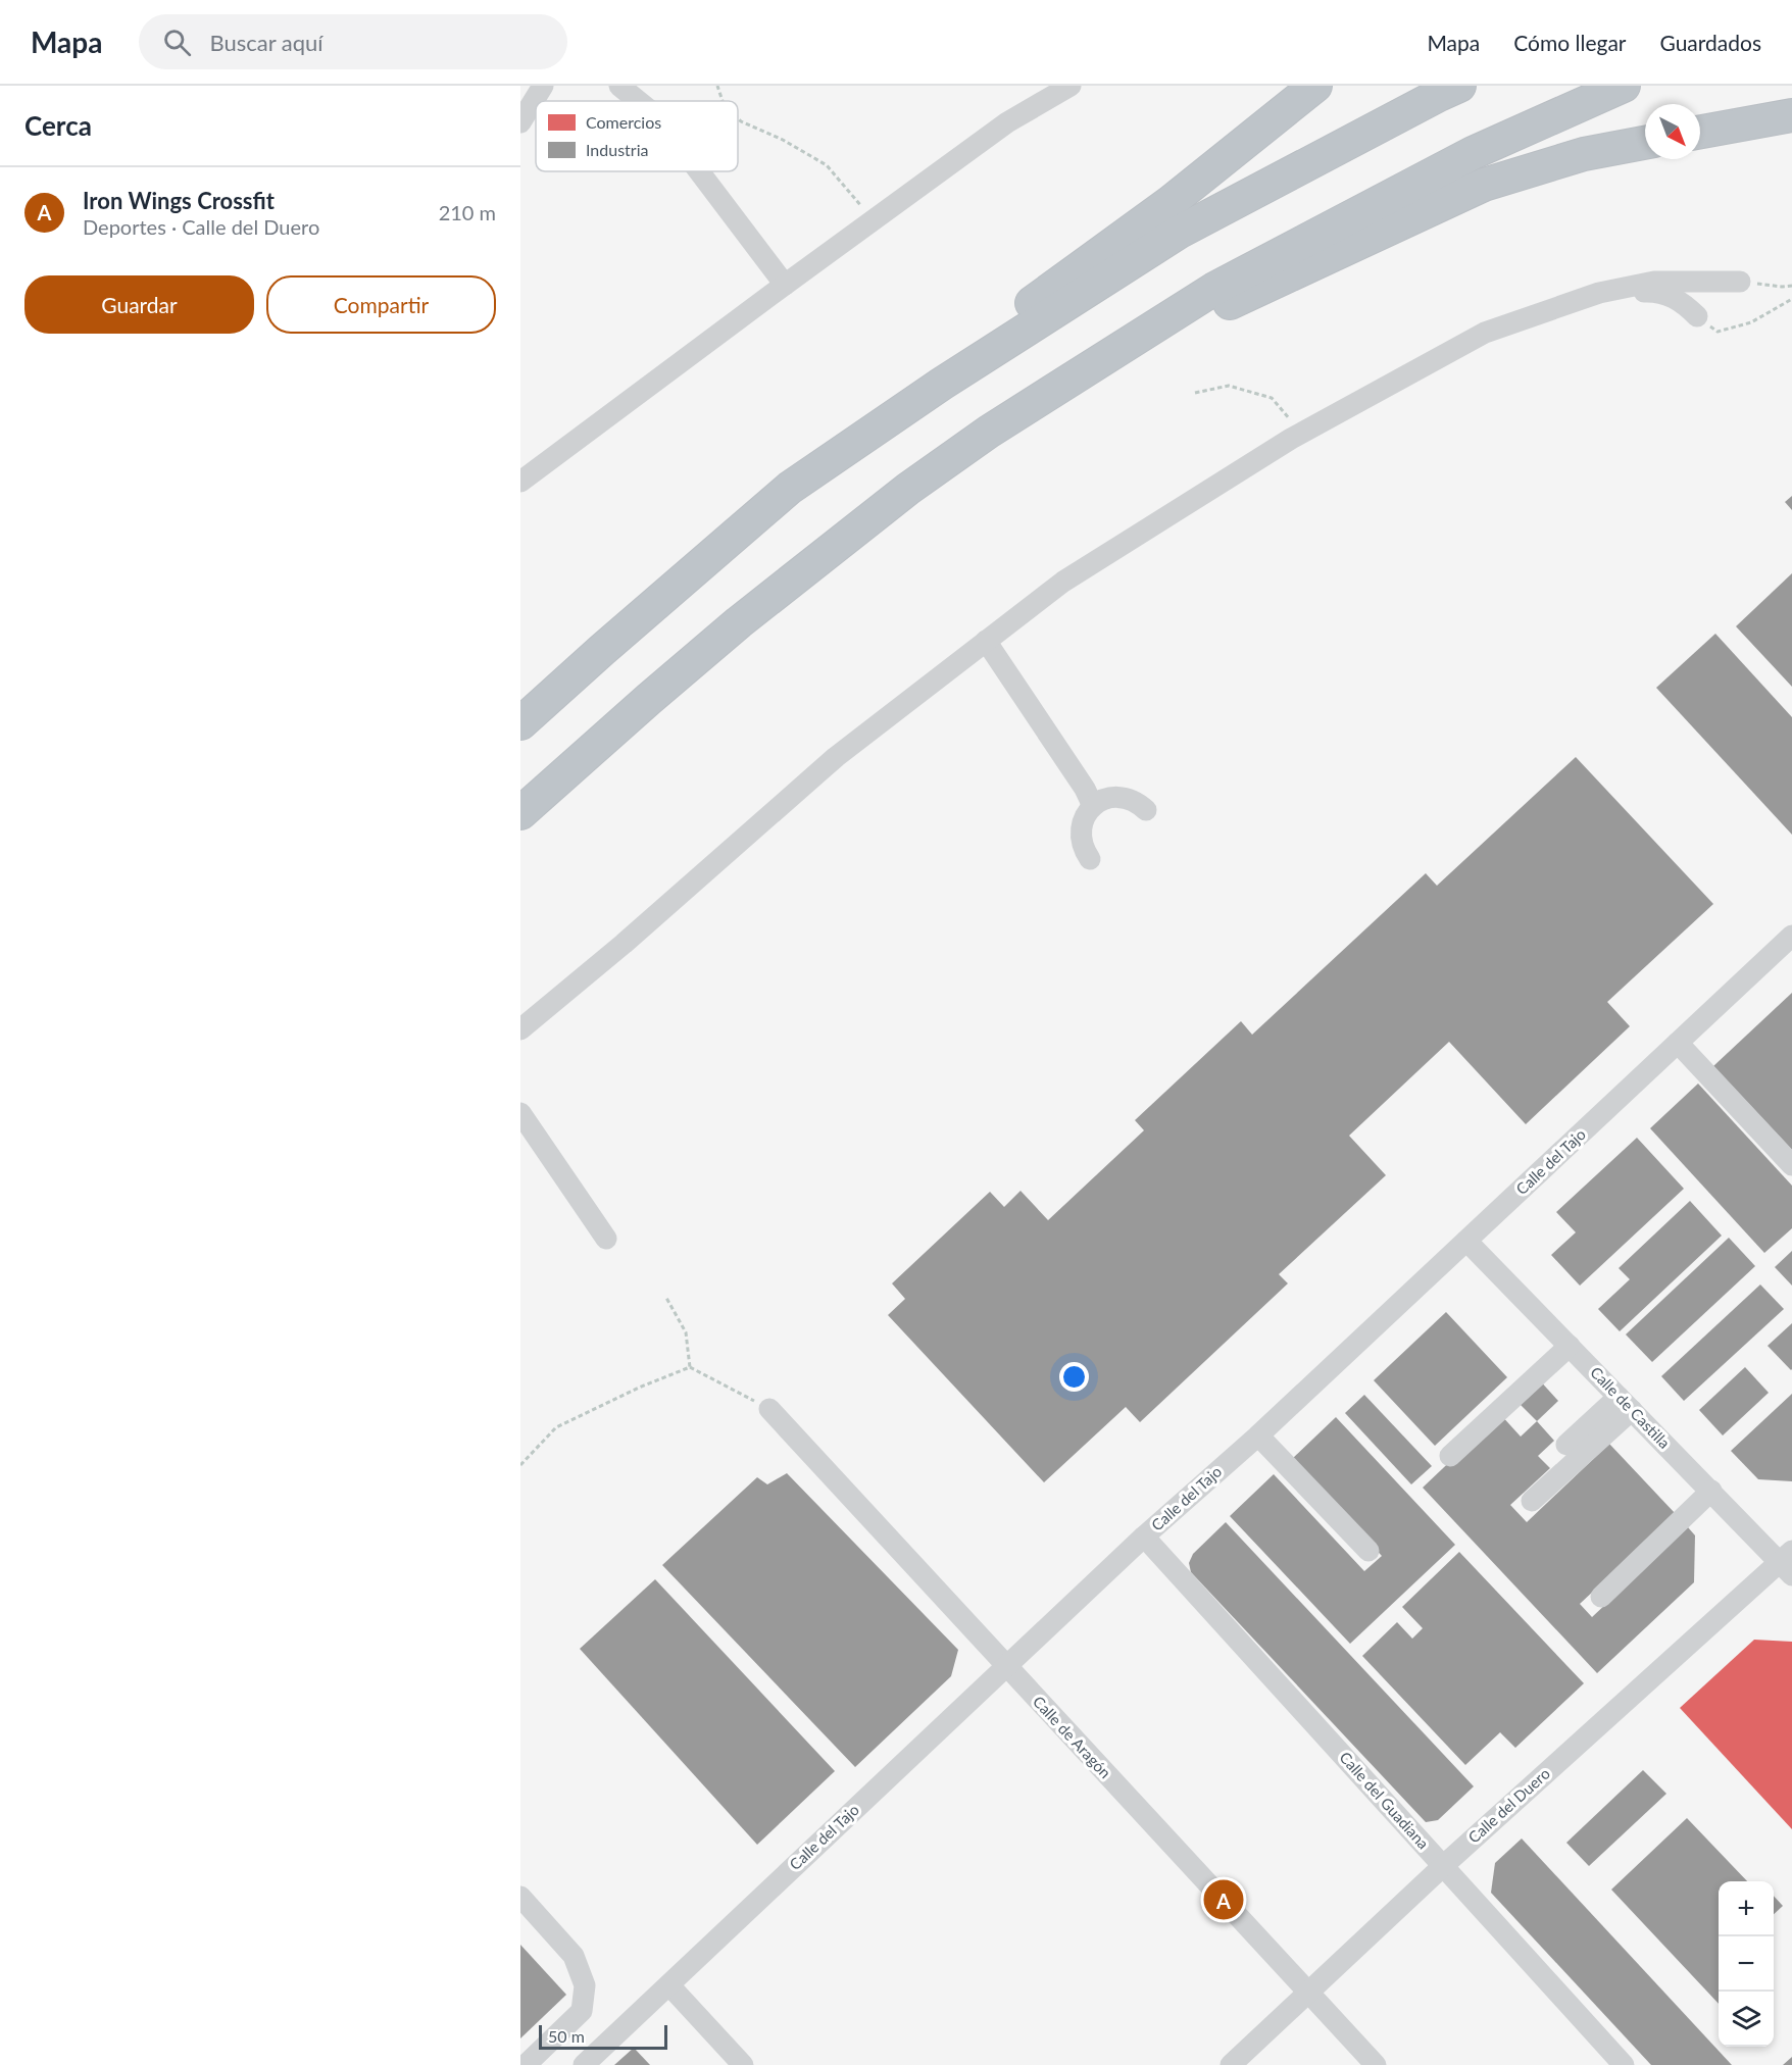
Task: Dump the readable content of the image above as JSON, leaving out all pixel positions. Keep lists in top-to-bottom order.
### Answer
{
  "streets": {
    "street": [
      "Calle del Tajo",
      "Calle de Castilla",
      "Calle de Aragón",
      "Calle del Guadiana",
      "Calle del Duero"
    ]
  },
  "crossings": [
    ["Calle del Tajo", "Calle de Castilla"],
    ["Calle del Tajo", "Calle de Aragón"],
    ["Calle del Tajo", "Calle del Guadiana"],
    ["Calle de Castilla", "Calle del Duero"],
    ["Calle de Aragón", "Calle del Duero"],
    ["Calle del Guadiana", "Calle del Duero"]
  ],
  "legend": ["Comercios", "Industria"],
  "scale_bar": "50 m",
  "north": "bottom right",
  "page": {
    "header": "Mapa",
    "search": "Buscar aquí",
    "nav": ["Mapa", "Cómo llegar", "Guardados"],
    "heading": "Cerca",
    "list": [
      {
        "mark": "A",
        "name": "Iron Wings Crossfit",
        "note": "Deportes · Calle del Duero",
        "value": "210 m"
      }
    ],
    "buttons": ["Guardar", "Compartir"],
    "pins": "A",
    "map_buttons": ["+", "−"],
    "scale": "50 m"
  }
}
